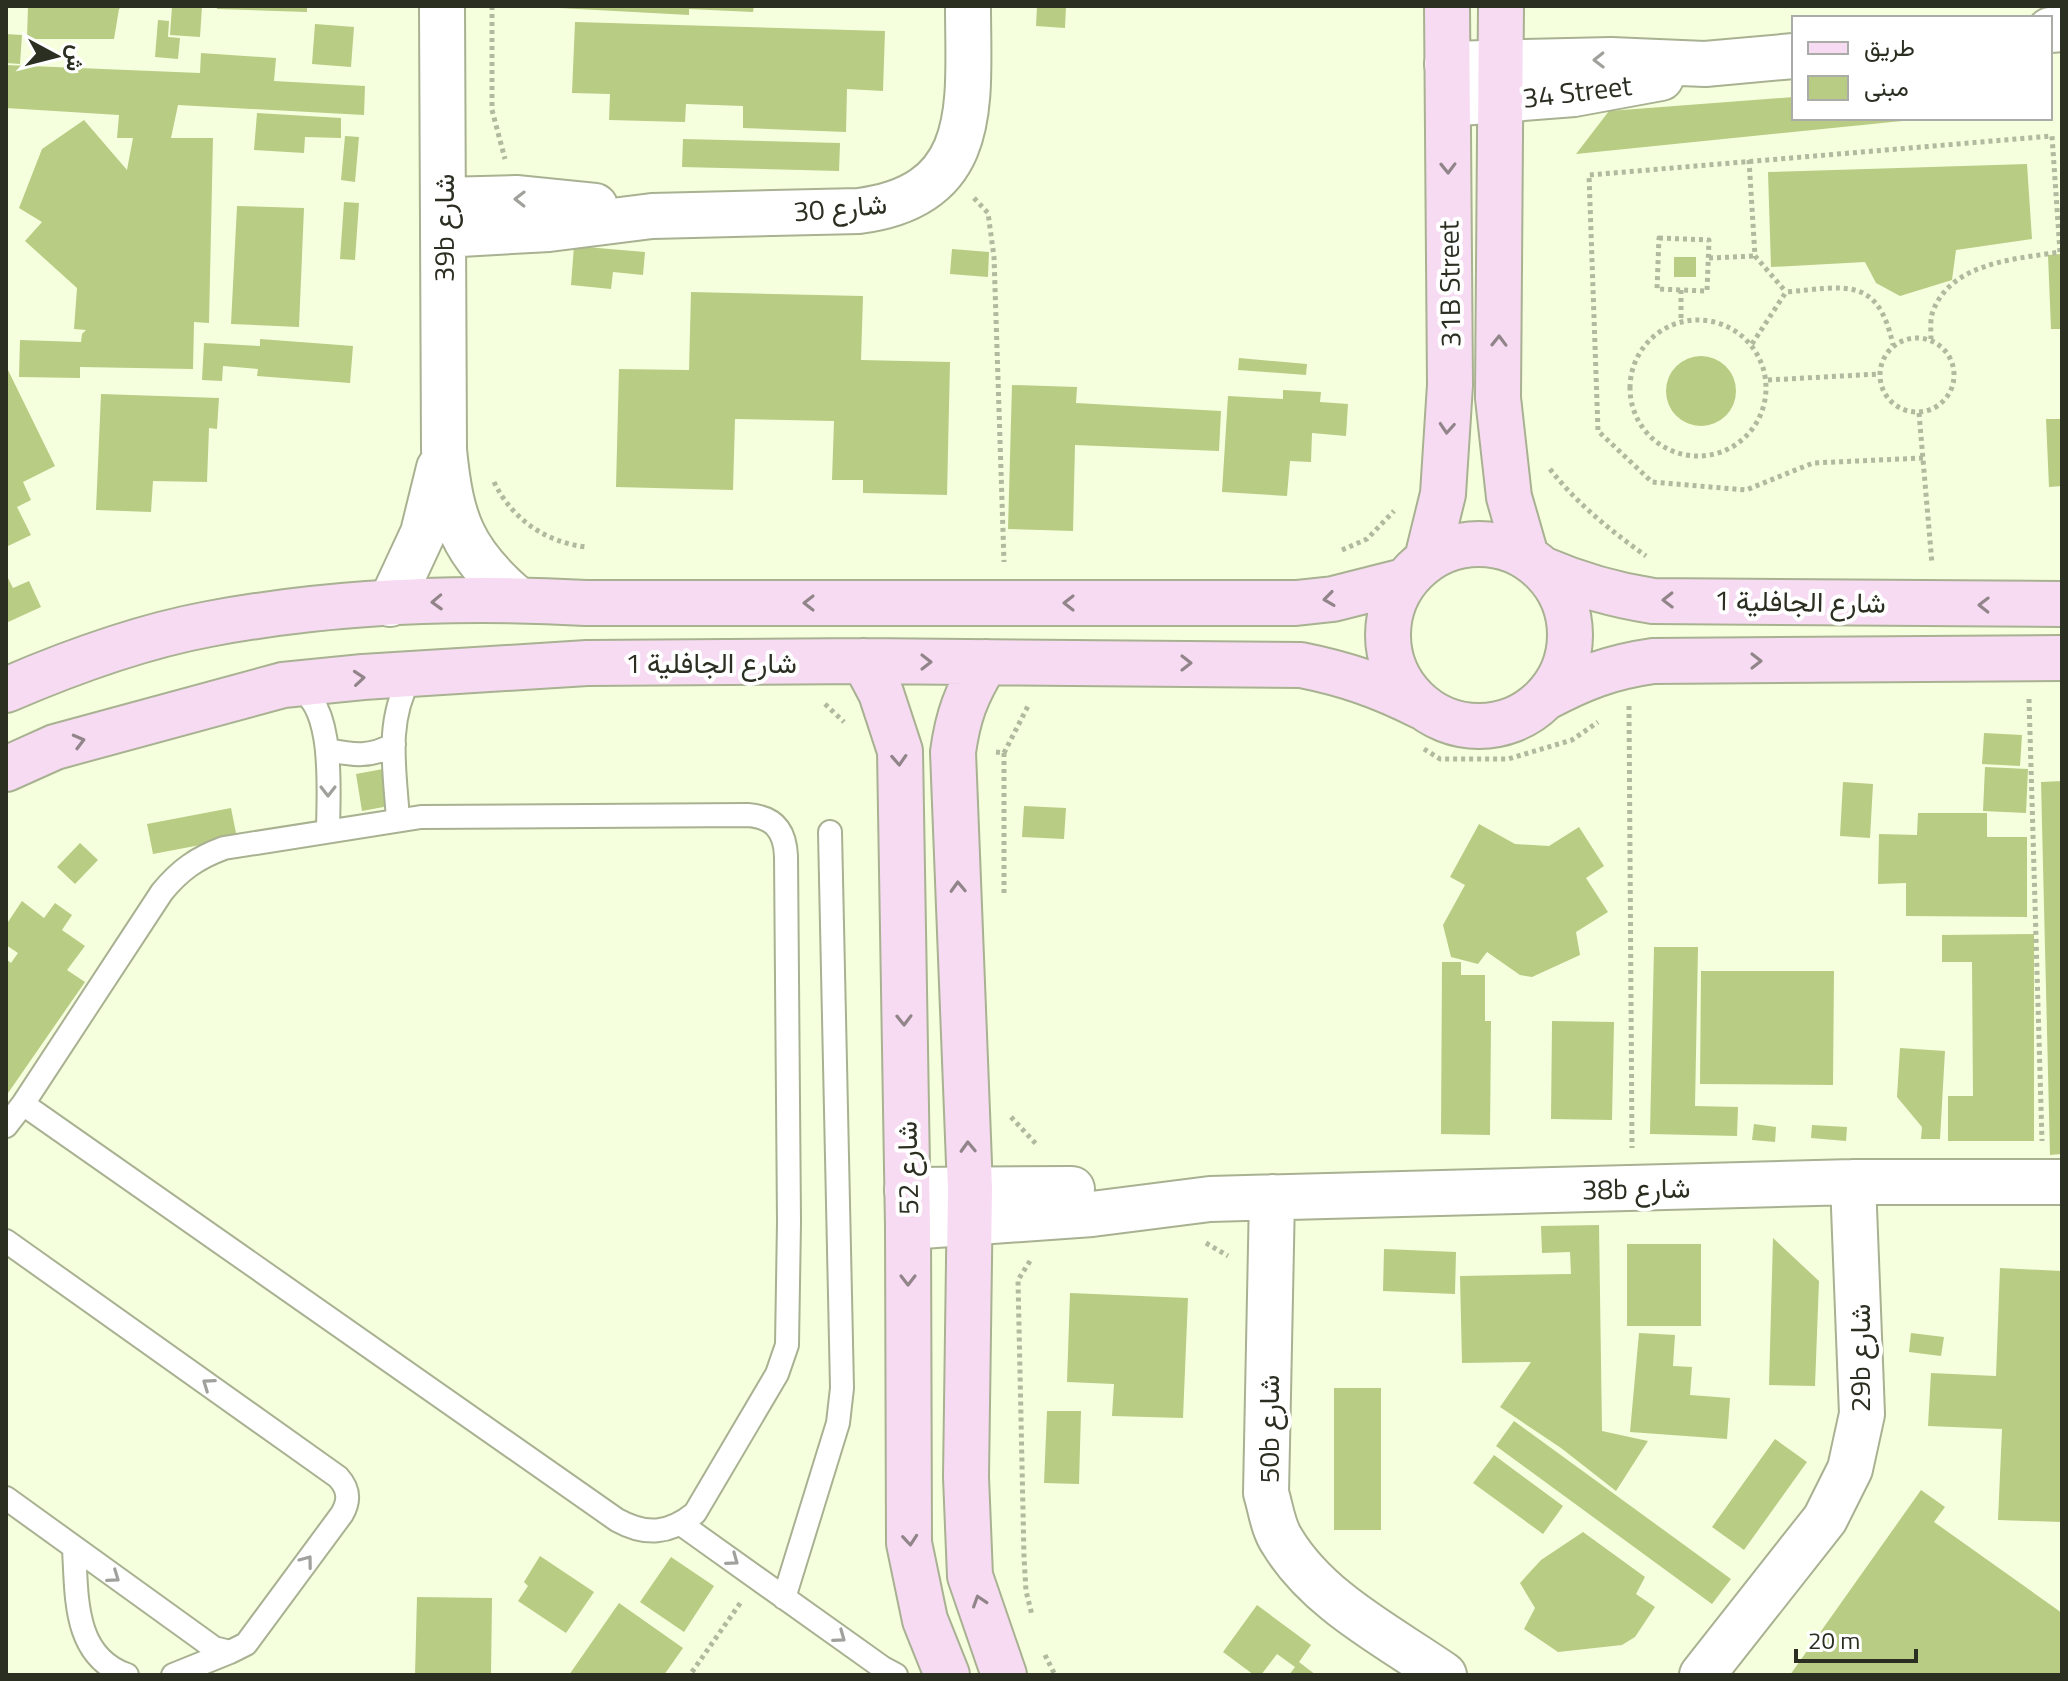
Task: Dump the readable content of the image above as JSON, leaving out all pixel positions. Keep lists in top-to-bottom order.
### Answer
{
  "streets": {
    "street": [
      "34 Street",
      "شارع 30",
      "39b شارع",
      "31B Street",
      "شارع الجافلية 1",
      "شارع 52",
      "38b شارع",
      "29b شارع",
      "50b شارع"
    ]
  },
  "crossings": [
    ["34 Street", "31B Street"],
    ["شارع 30", "39b شارع"],
    ["31B Street", "شارع الجافلية 1"],
    ["شارع الجافلية 1", "شارع 52"],
    ["شارع 52", "38b شارع"],
    ["38b شارع", "29b شارع"],
    ["38b شارع", "50b شارع"]
  ],
  "legend": ["طريق", "مبنى"],
  "scale_bar": "20 m",
  "north": "right"
}
